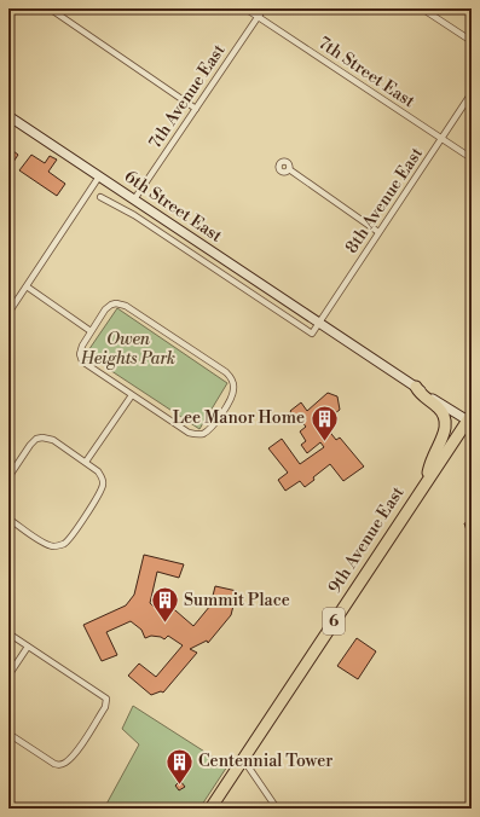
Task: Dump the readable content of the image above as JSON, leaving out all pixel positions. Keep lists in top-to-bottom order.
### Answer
{
  "streets": {
    "highway": ["9th Avenue East", "6"],
    "main road": ["6th Street East"],
    "street": ["7th Street East", "7th Avenue East", "8th Avenue East"]
  },
  "crossings": [
    ["7th Street East", "7th Avenue East"],
    ["7th Street East", "8th Avenue East"],
    ["7th Avenue East", "6th Street East"],
    ["8th Avenue East", "6th Street East"],
    ["6th Street East", "9th Avenue East"],
    ["9th Avenue East", "6"]
  ],
  "parks": ["Owen Heights Park"],
  "places": {
    "building": ["Lee Manor Home", "Summit Place", "Centennial Tower"]
  }
}
